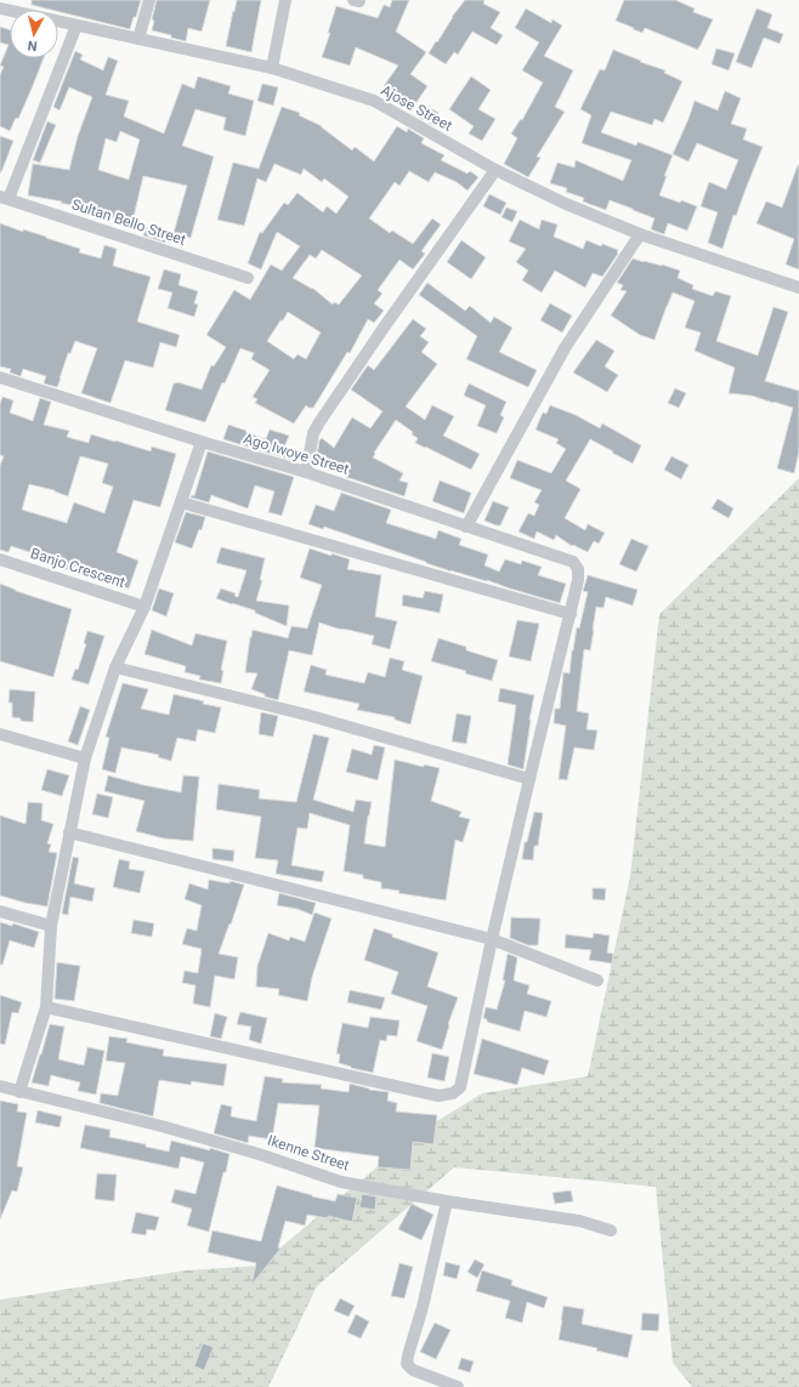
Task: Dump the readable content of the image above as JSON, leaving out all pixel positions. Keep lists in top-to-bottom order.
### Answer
{
  "streets": {
    "street": [
      "Ajose Street",
      "Sultan Bello Street",
      "Ago Iwoye Street",
      "Banjo Crescent",
      "Ikenne Street"
    ]
  },
  "north": "bottom"
}
